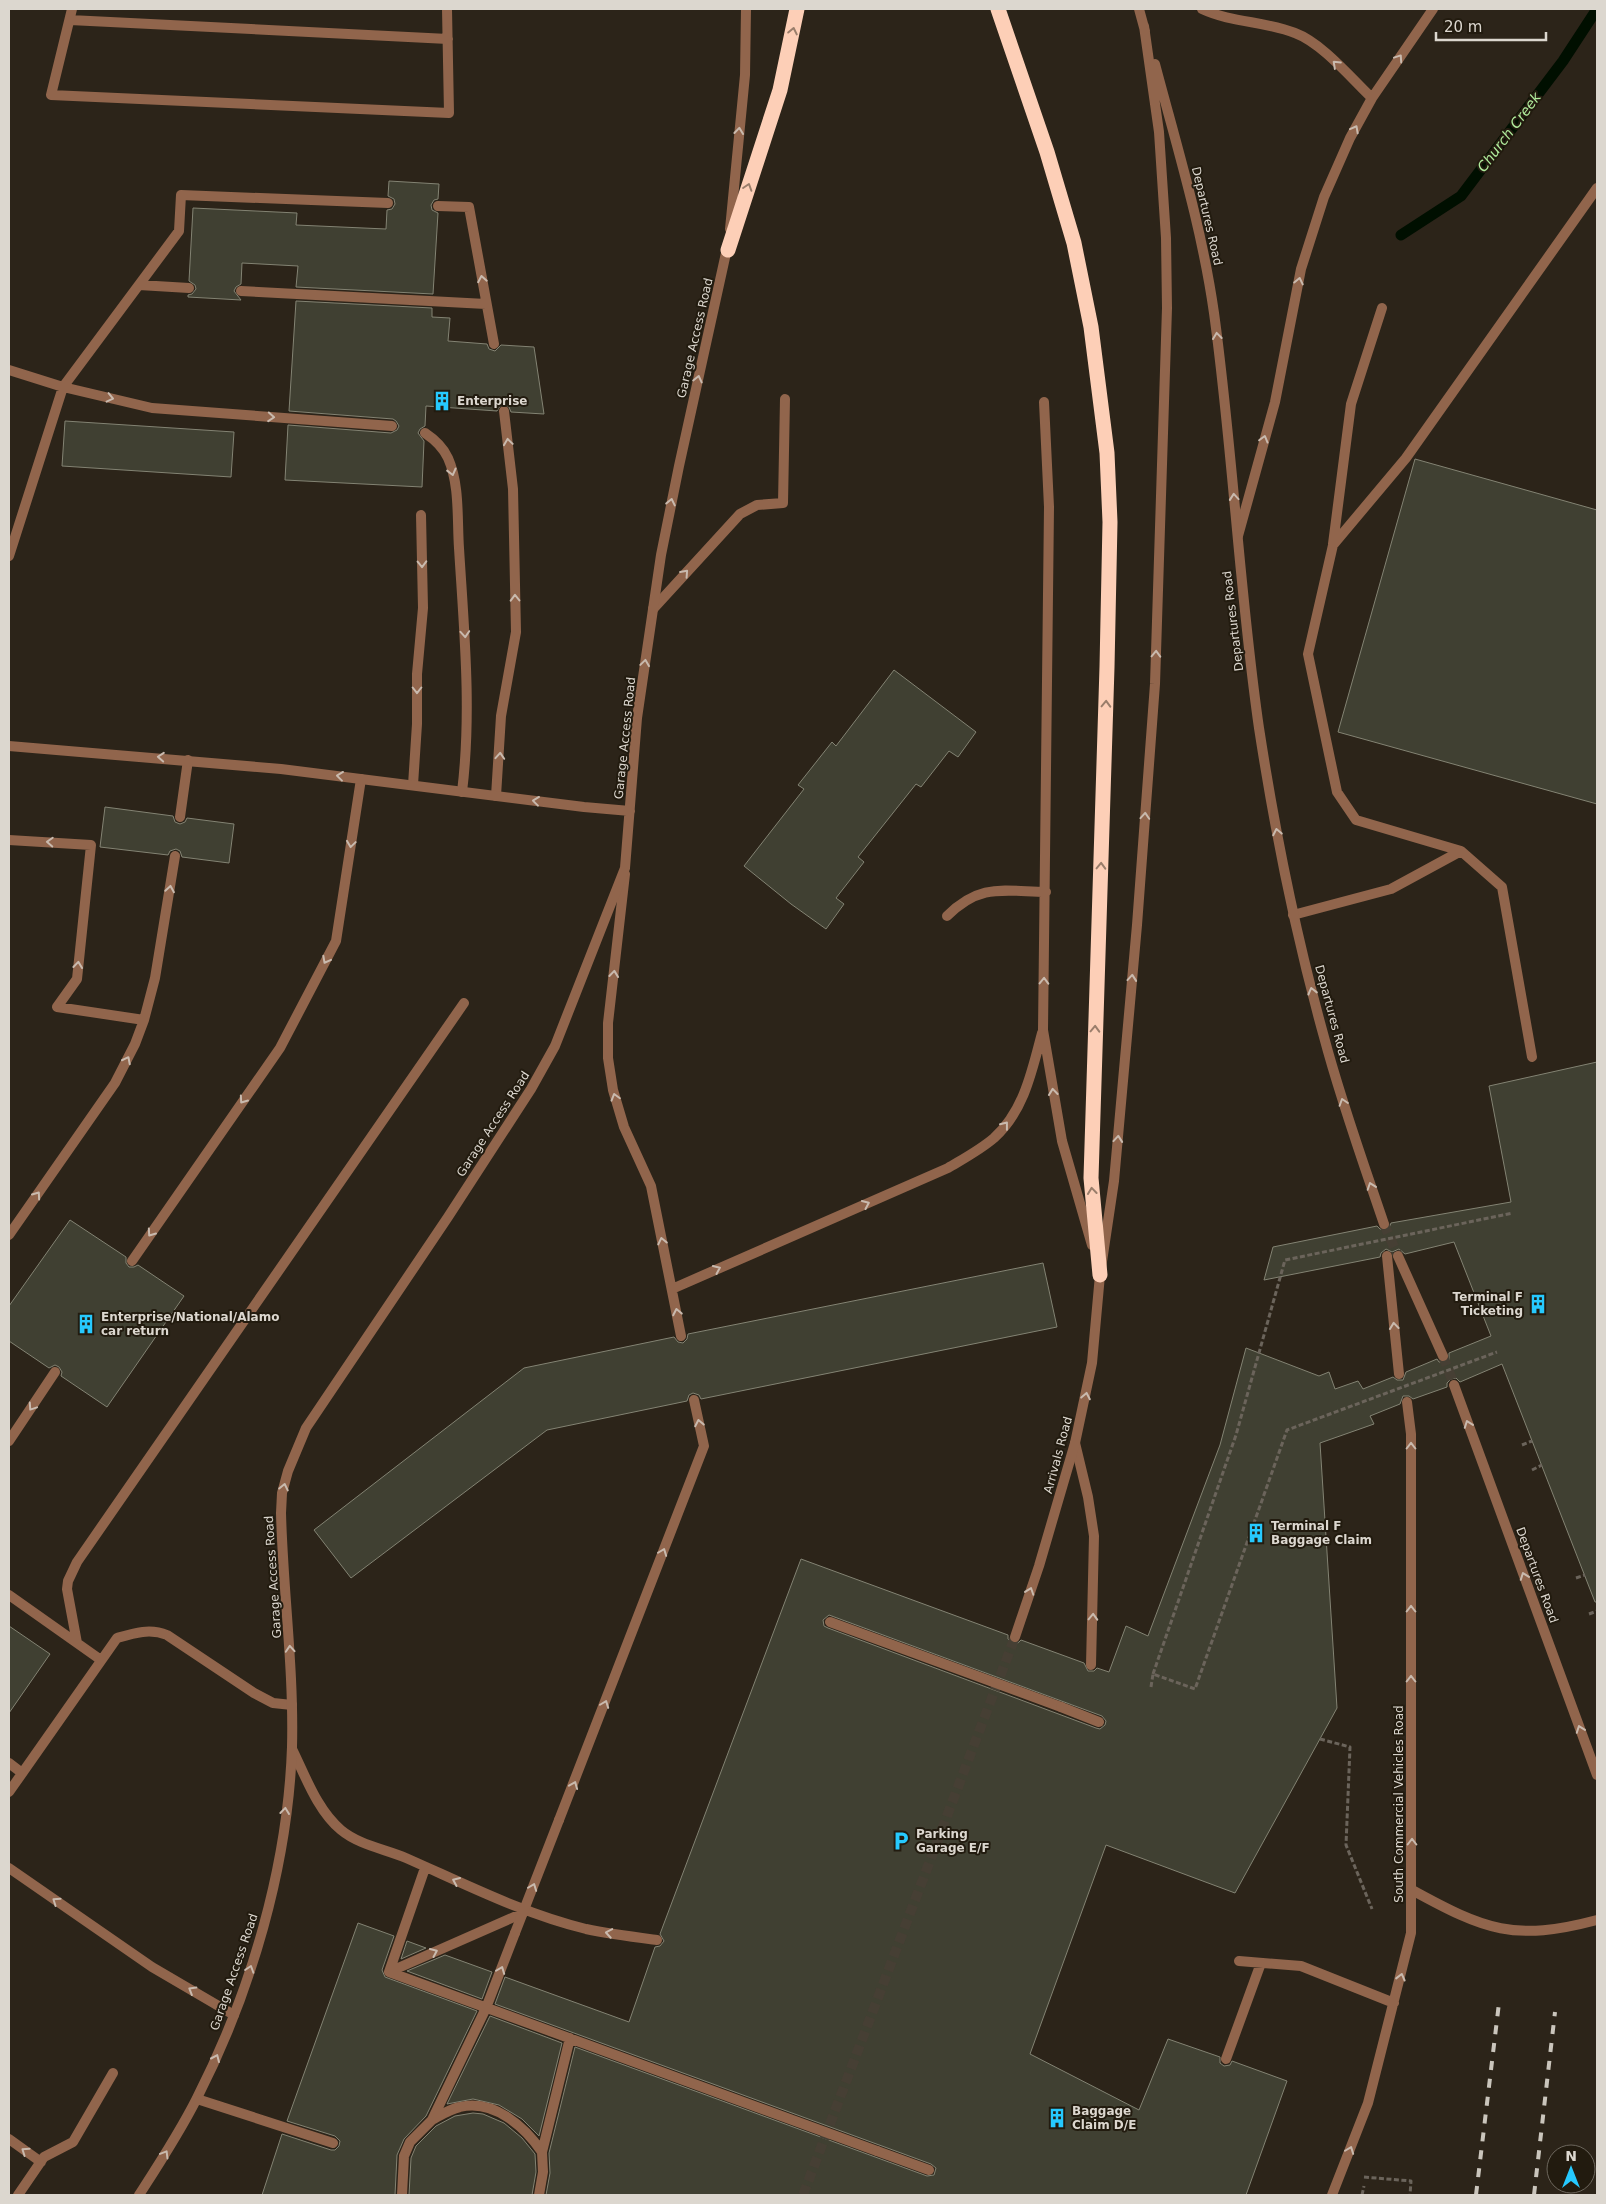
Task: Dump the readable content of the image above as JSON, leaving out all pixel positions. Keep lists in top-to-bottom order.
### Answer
{
  "streets": {
    "street": [
      "Departures Road",
      "Garage Access Road",
      "Arrivals Road",
      "South Commercial Vehicles Road"
    ]
  },
  "crossings": [
    ["Departures Road", "Arrivals Road"]
  ],
  "one_way": ["Departures Road", "Garage Access Road", "South Commercial Vehicles Road"],
  "water": ["Church Creek"],
  "places": {
    "building": [
      "Enterprise",
      "Terminal F Ticketing",
      "Enterprise/National/Alamo car return",
      "Terminal F Baggage Claim",
      "Baggage Claim D/E"
    ],
    "parking": ["Parking Garage E/F"]
  },
  "scale_bar": "20 m",
  "north": "top"
}
